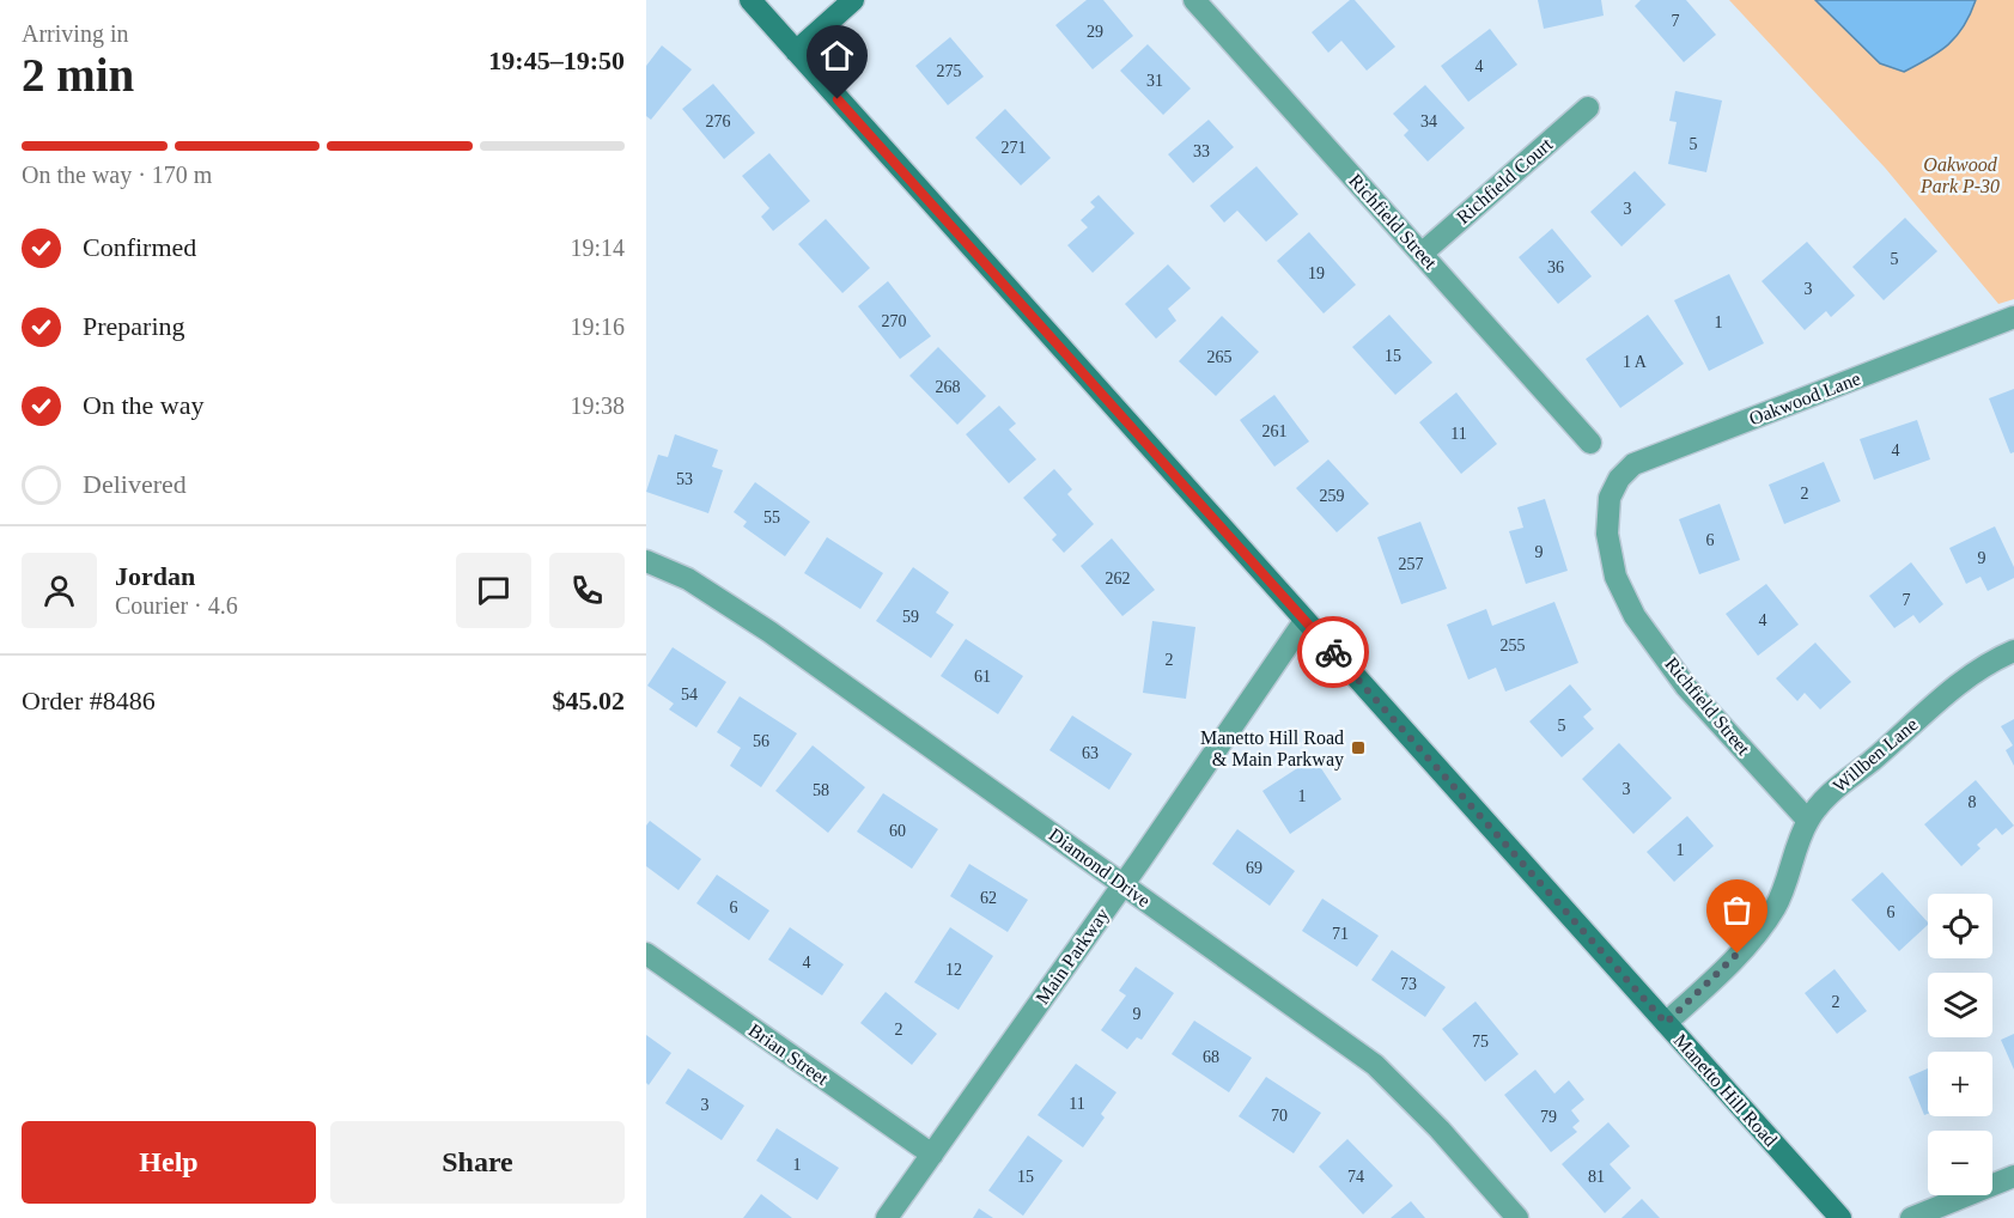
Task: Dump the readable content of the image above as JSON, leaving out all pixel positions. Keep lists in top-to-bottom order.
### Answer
{
  "streets": {
    "main road": ["Manetto Hill Road"],
    "street": [
      "Richfield Court",
      "Richfield Street",
      "Oakwood Lane",
      "Willben Lane",
      "Diamond Drive",
      "Main Parkway",
      "Brian Street"
    ]
  },
  "crossings": [
    ["Richfield Court", "Richfield Street"],
    ["Richfield Street", "Oakwood Lane"],
    ["Richfield Street", "Willben Lane"],
    ["Willben Lane", "Manetto Hill Road"],
    ["Diamond Drive", "Main Parkway"],
    ["Main Parkway", "Brian Street"],
    ["Main Parkway", "Manetto Hill Road"]
  ],
  "parks": ["Oakwood Park P-30"],
  "places": {
    "transit": ["Manetto Hill Road & Main Parkway"]
  },
  "house_numbers": [
    "7",
    "29",
    "4",
    "275",
    "31",
    "276",
    "34",
    "5",
    "271",
    "33",
    "3",
    "5",
    "36",
    "19",
    "3",
    "270",
    "1",
    "15",
    "265",
    "1 A",
    "268",
    "261",
    "11",
    "4",
    "53",
    "2",
    "259",
    "55",
    "6",
    "9",
    "9",
    "257",
    "262",
    "7",
    "59",
    "4",
    "255",
    "2",
    "61",
    "54",
    "5",
    "56",
    "63",
    "3",
    "58",
    "1",
    "8",
    "60",
    "1",
    "69",
    "62",
    "6",
    "6",
    "71",
    "4",
    "12",
    "73",
    "2",
    "9",
    "2",
    "75",
    "68",
    "11",
    "3",
    "70",
    "79",
    "1",
    "15",
    "74",
    "81"
  ],
  "page": {
    "heading": ["2 min", "Arriving in", "19:45–19:50"],
    "panel": [
      "Jordan",
      "Courier · 4.6",
      "Order #8486",
      "$45.02"
    ],
    "bar": "On the way · 170 m",
    "list": [
      ["Confirmed", "19:14"],
      ["Preparing", "19:16"],
      ["On the way", "19:38"],
      "Delivered"
    ],
    "map_buttons": ["+", "−"],
    "buttons": ["Help", "Share"]
  }
}
